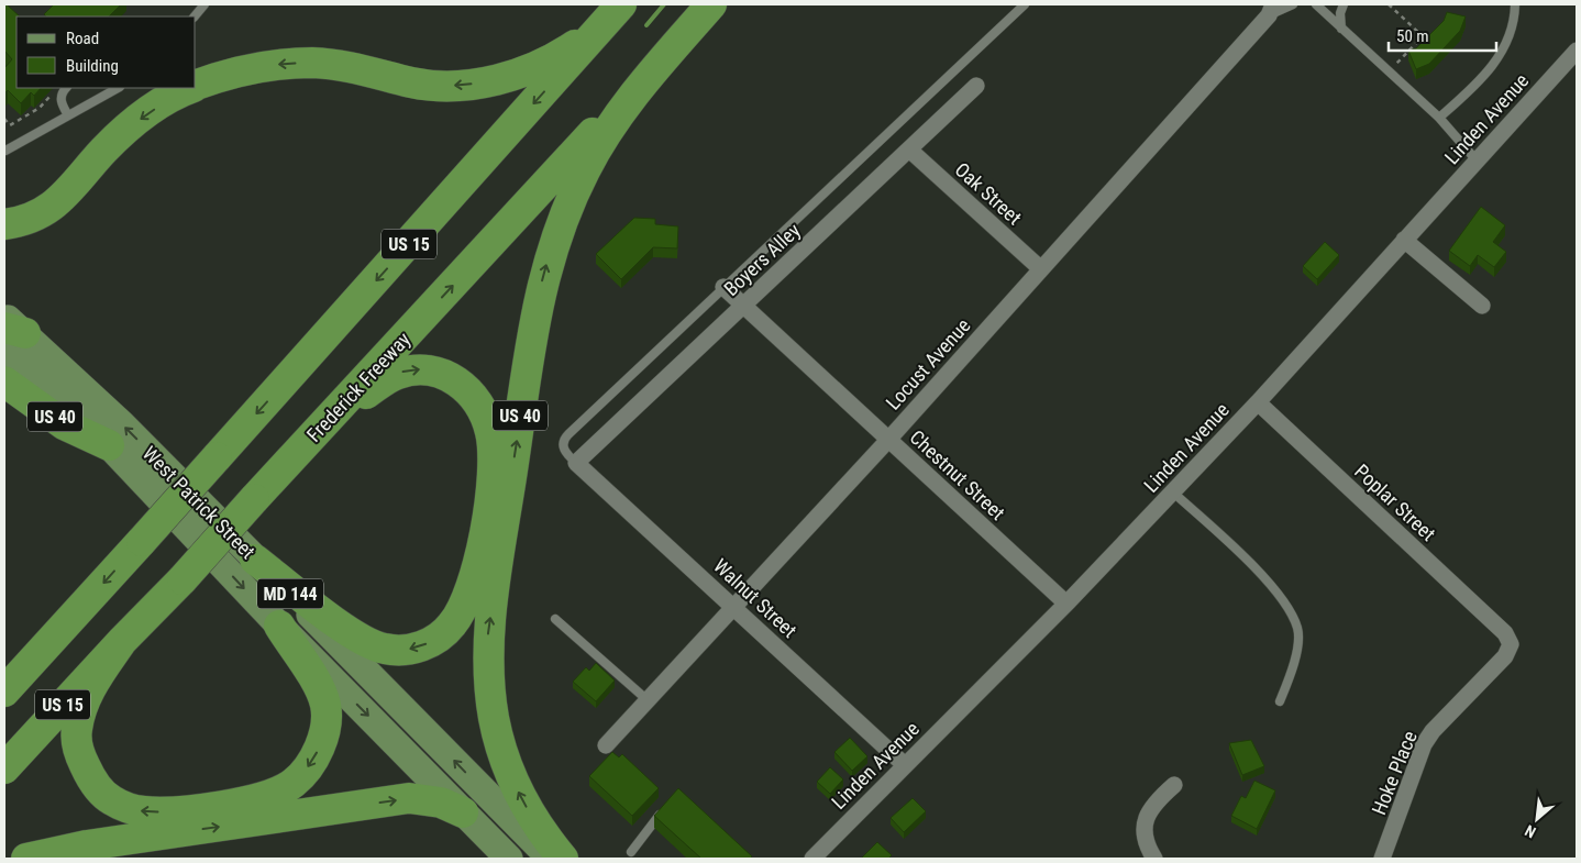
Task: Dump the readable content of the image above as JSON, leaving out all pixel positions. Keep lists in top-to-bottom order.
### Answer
{
  "streets": {
    "highway": ["US 15", "Frederick Freeway", "US 40"],
    "main road": ["West Patrick Street", "MD 144"],
    "street": [
      "Linden Avenue",
      "Oak Street",
      "Boyers Alley",
      "Locust Avenue",
      "Chestnut Street",
      "Poplar Street",
      "Walnut Street",
      "Hoke Place"
    ]
  },
  "crossings": [
    ["Linden Avenue", "Chestnut Street"],
    ["Linden Avenue", "Poplar Street"],
    ["Linden Avenue", "Walnut Street"],
    ["Oak Street", "Boyers Alley"],
    ["Oak Street", "Locust Avenue"],
    ["Boyers Alley", "Chestnut Street"],
    ["Boyers Alley", "Walnut Street"],
    ["Locust Avenue", "Chestnut Street"],
    ["Locust Avenue", "Walnut Street"],
    ["Frederick Freeway", "US 40"],
    ["US 40", "West Patrick Street"],
    ["Poplar Street", "Hoke Place"]
  ],
  "legend": ["Road", "Building"],
  "scale_bar": "50 m",
  "north": "bottom left"
}
